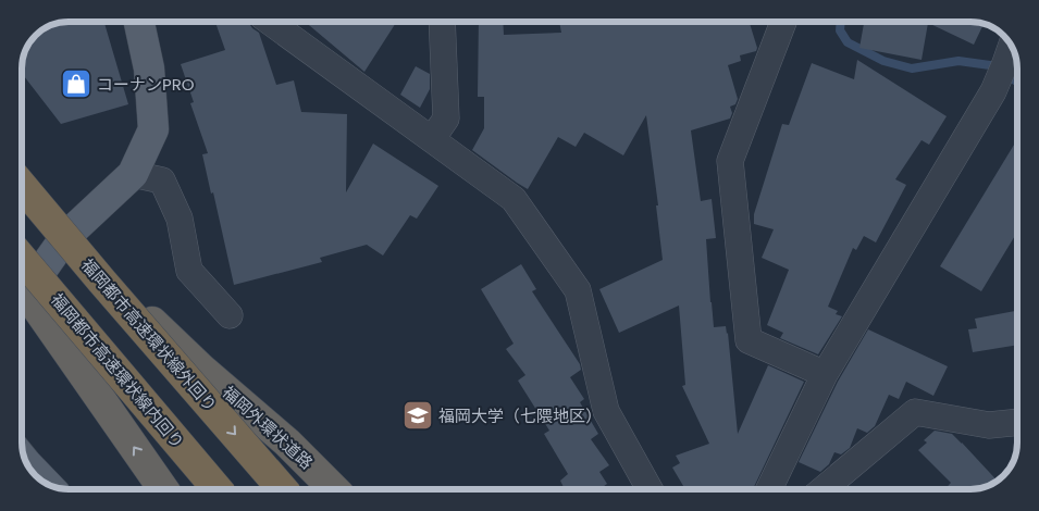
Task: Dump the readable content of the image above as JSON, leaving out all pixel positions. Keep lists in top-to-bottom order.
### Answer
{
  "streets": {
    "highway": ["福岡都市高速環状線外回り", "福岡都市高速環状線内回り", "福岡外環状道路"]
  },
  "places": {
    "shop": ["コーナンPRO"],
    "school or university": ["福岡大学（七隈地区）"]
  }
}
